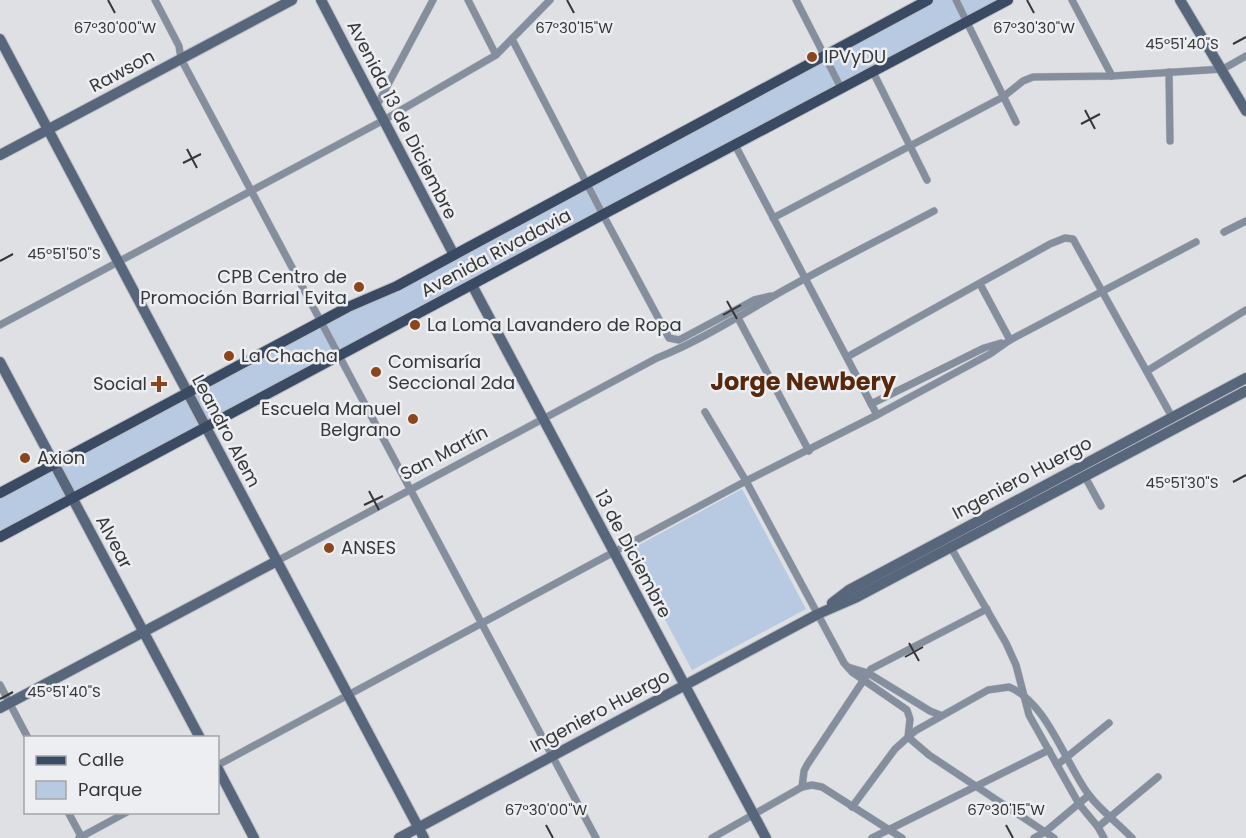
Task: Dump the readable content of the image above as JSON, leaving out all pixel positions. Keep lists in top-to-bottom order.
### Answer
{
  "streets": {
    "main road": [
      "Rawson",
      "Avenida 13 de Diciembre",
      "Avenida Rivadavia",
      "Leandro Alem",
      "San Martín",
      "Ingeniero Huergo",
      "Alvear",
      "13 de Diciembre"
    ]
  },
  "crossings": [
    ["Rawson", "Leandro Alem"],
    ["Avenida 13 de Diciembre", "Avenida Rivadavia"],
    ["Avenida Rivadavia", "Leandro Alem"],
    ["Avenida Rivadavia", "San Martín"],
    ["Avenida Rivadavia", "Alvear"],
    ["Avenida Rivadavia", "13 de Diciembre"],
    ["Leandro Alem", "San Martín"],
    ["Leandro Alem", "Ingeniero Huergo"],
    ["San Martín", "Alvear"],
    ["San Martín", "13 de Diciembre"],
    ["Ingeniero Huergo", "13 de Diciembre"]
  ],
  "districts": ["Jorge Newbery"],
  "places": {
    "other": [
      "IPVyDU",
      "CPB Centro de Promoción Barrial Evita",
      "La Loma Lavandero de Ropa",
      "La Chacha",
      "Comisaría Seccional 2da",
      "Escuela Manuel Belgrano",
      "Axion",
      "ANSES"
    ],
    "health": ["Social"]
  },
  "legend": ["Calle", "Parque"],
  "coordinates": [
    "67°30'00\"W",
    "67°30'15\"W",
    "67°30'30\"W",
    "45°51'40\"S",
    "45°51'50\"S",
    "45°51'30\"S"
  ]
}
